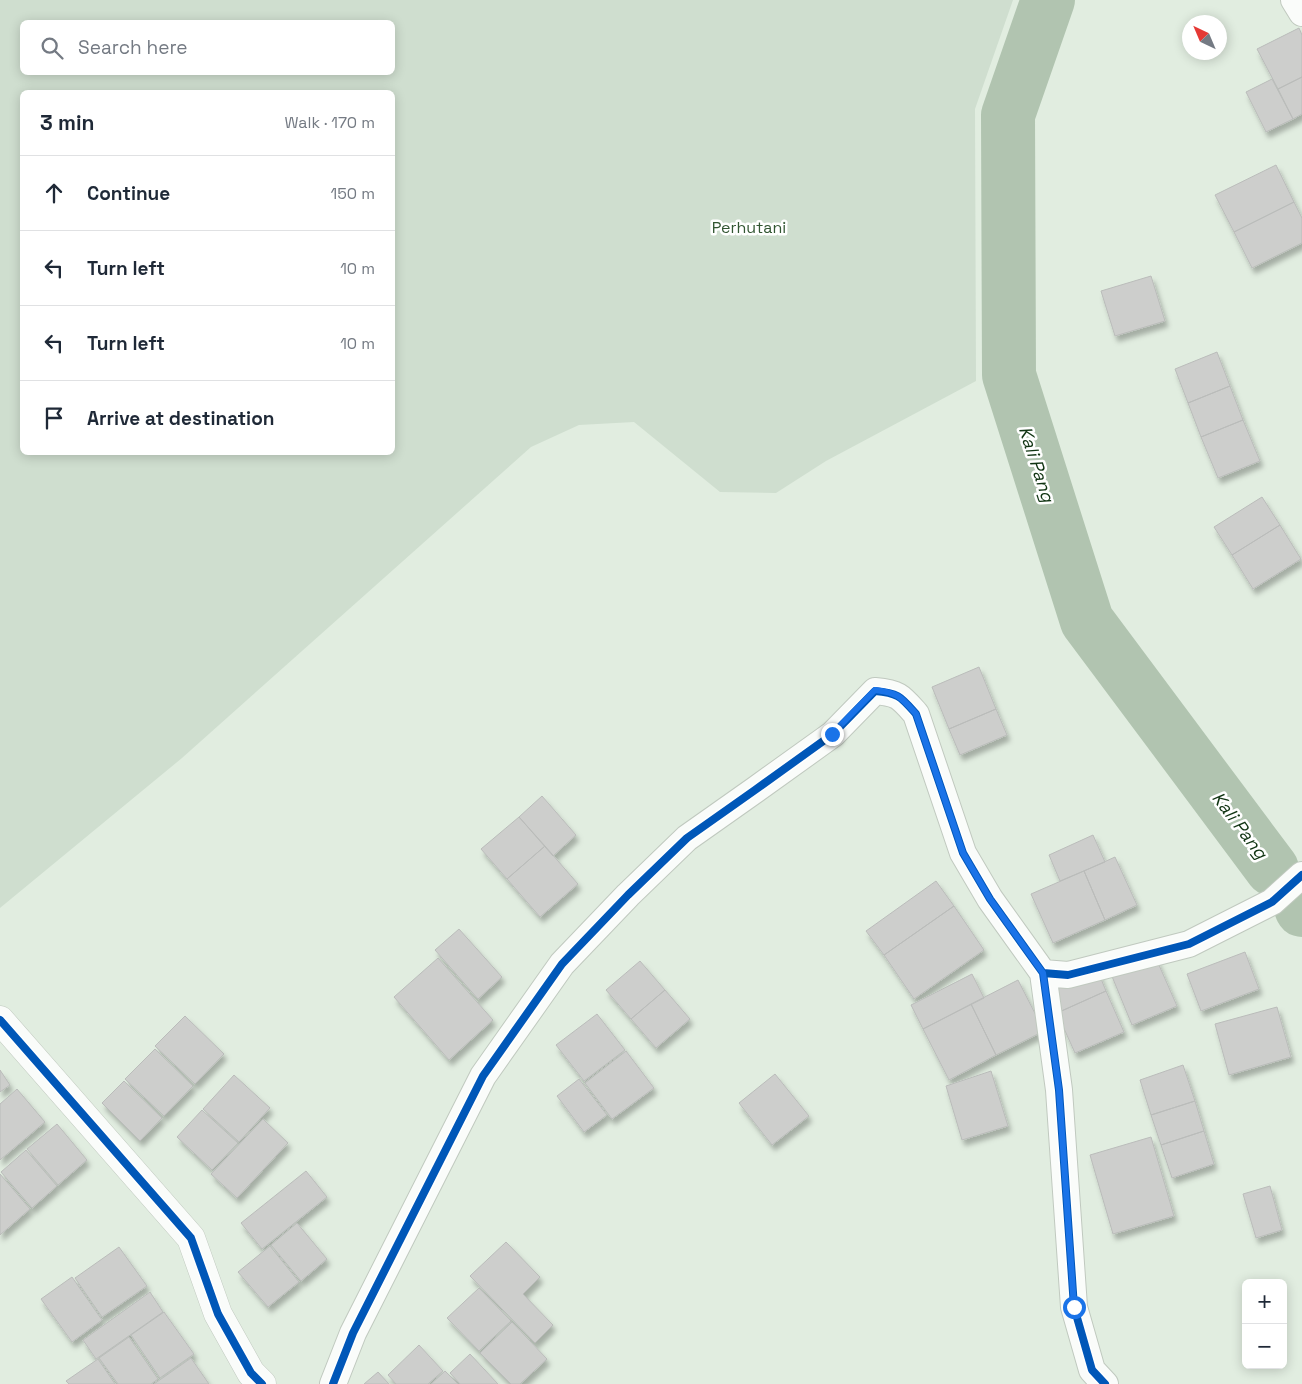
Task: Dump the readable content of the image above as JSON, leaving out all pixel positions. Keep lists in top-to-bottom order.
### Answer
{
  "water": ["Kali Pang"],
  "parks": ["Perhutani"],
  "north": "top left",
  "page": {
    "search": "Search here",
    "heading": ["3 min", "Walk · 170 m"],
    "list": [
      ["Continue", "150 m"],
      ["Turn left", "10 m"],
      ["Turn left", "10 m"],
      "Arrive at destination"
    ],
    "map_buttons": ["+", "−"]
  }
}
